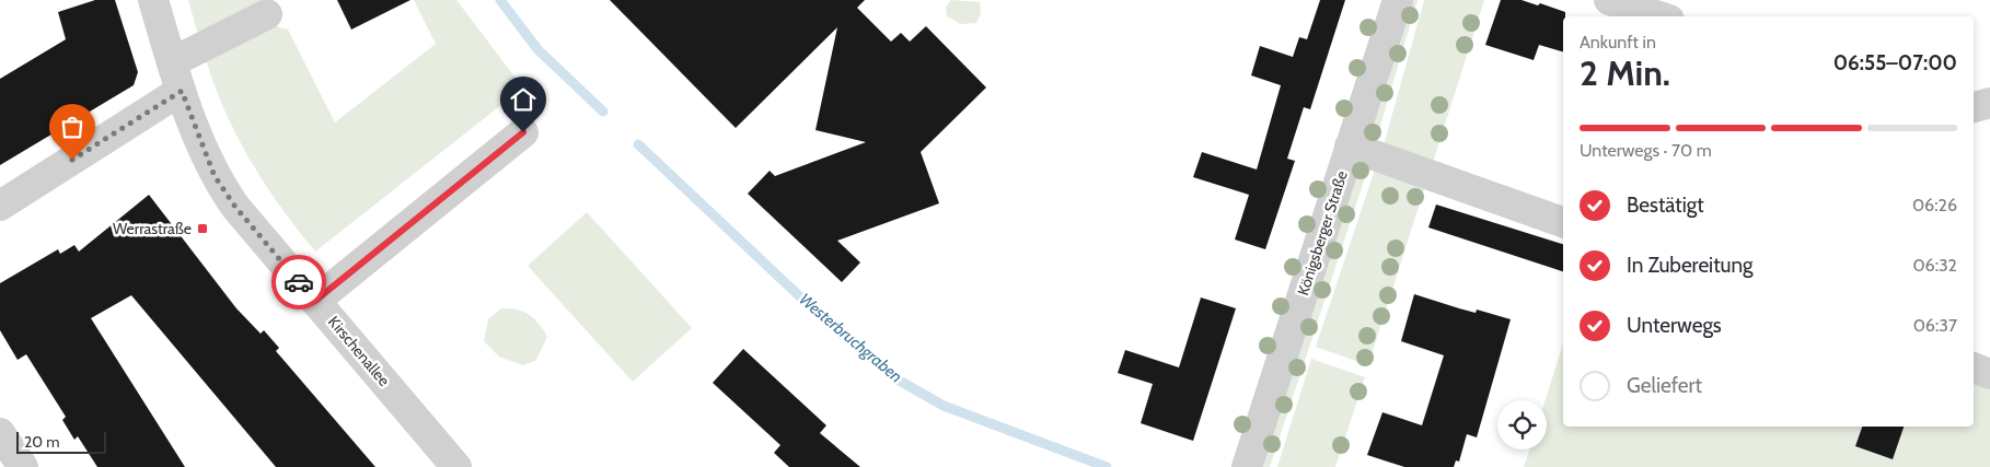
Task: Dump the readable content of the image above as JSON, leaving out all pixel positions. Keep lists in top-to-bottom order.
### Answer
{
  "streets": {
    "street": ["Königsberger Straße", "Kirschenallee"]
  },
  "water": ["Westerbruchgraben"],
  "places": {
    "transit": ["Werrastraße"]
  },
  "scale_bar": "20 m",
  "page": {
    "heading": ["2 Min.", "Ankunft in", "06:55–07:00"],
    "bar": "Unterwegs · 70 m",
    "list": [
      ["Bestätigt", "06:26"],
      ["In Zubereitung", "06:32"],
      ["Unterwegs", "06:37"],
      "Geliefert"
    ],
    "scale": "20 m"
  }
}
